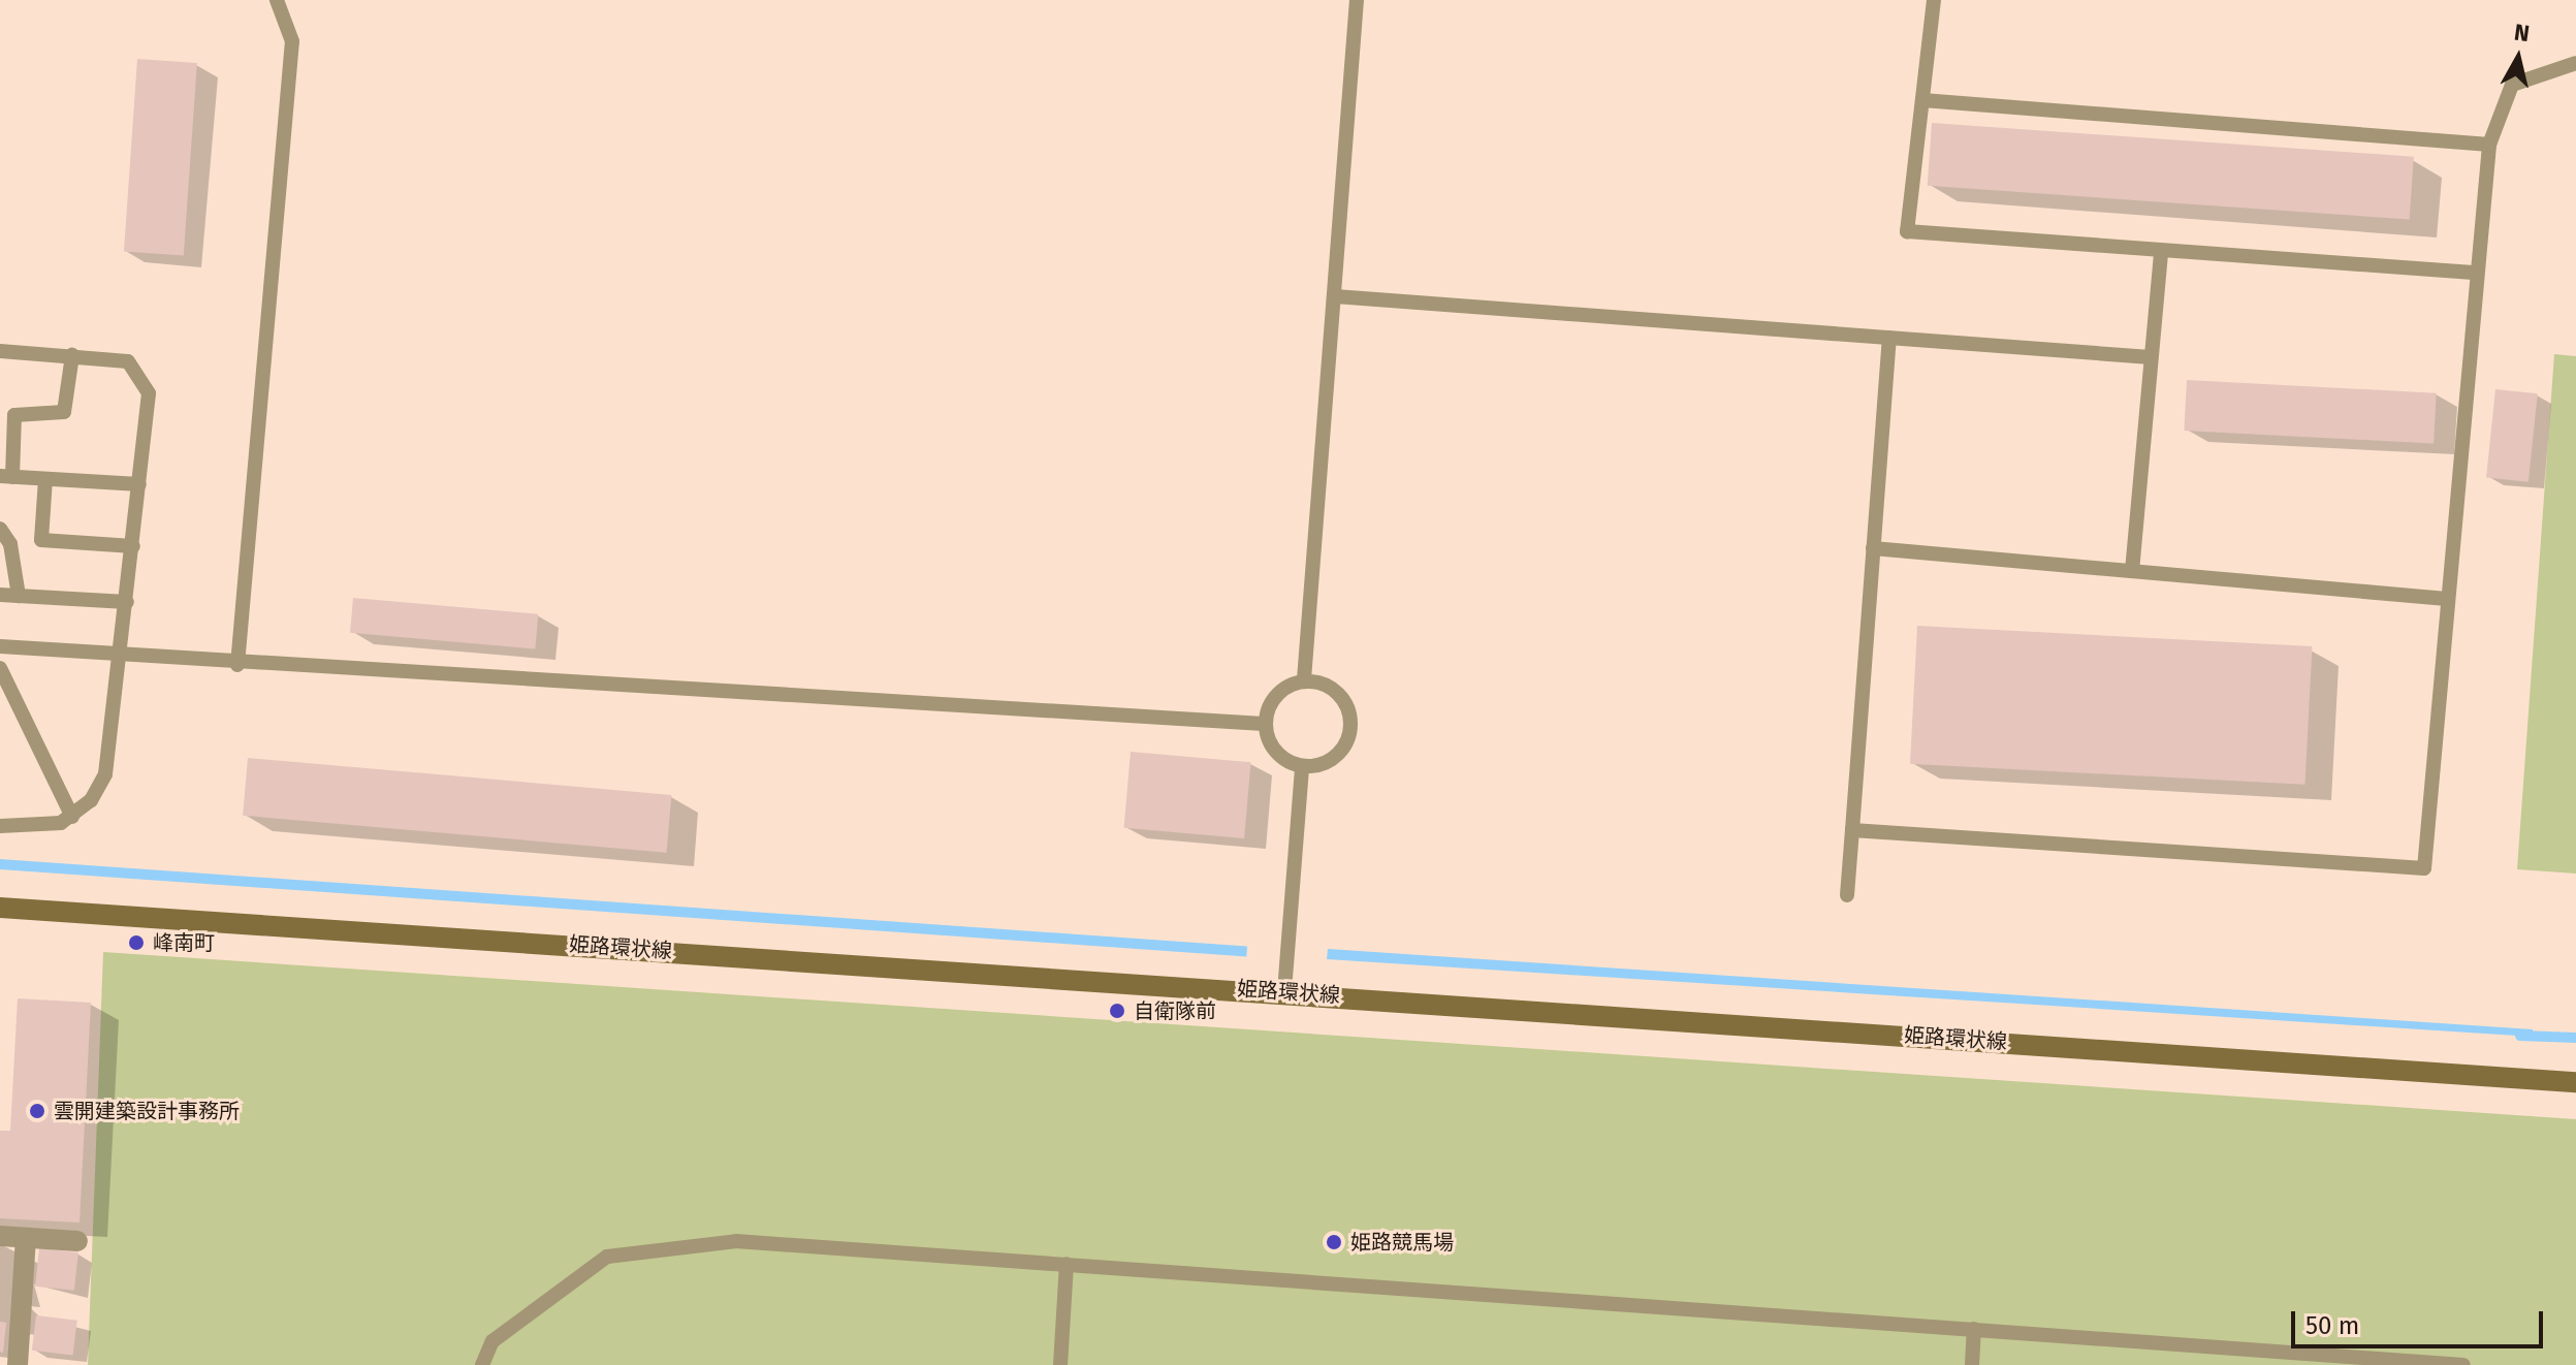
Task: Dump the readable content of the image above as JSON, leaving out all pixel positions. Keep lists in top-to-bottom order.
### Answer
{
  "streets": {
    "main road": ["姫路環状線"]
  },
  "places": [
    "峰南町",
    "自衛隊前",
    "雲開建築設計事務所",
    "姫路競馬場"
  ],
  "scale_bar": "50 m",
  "north": "top"
}
